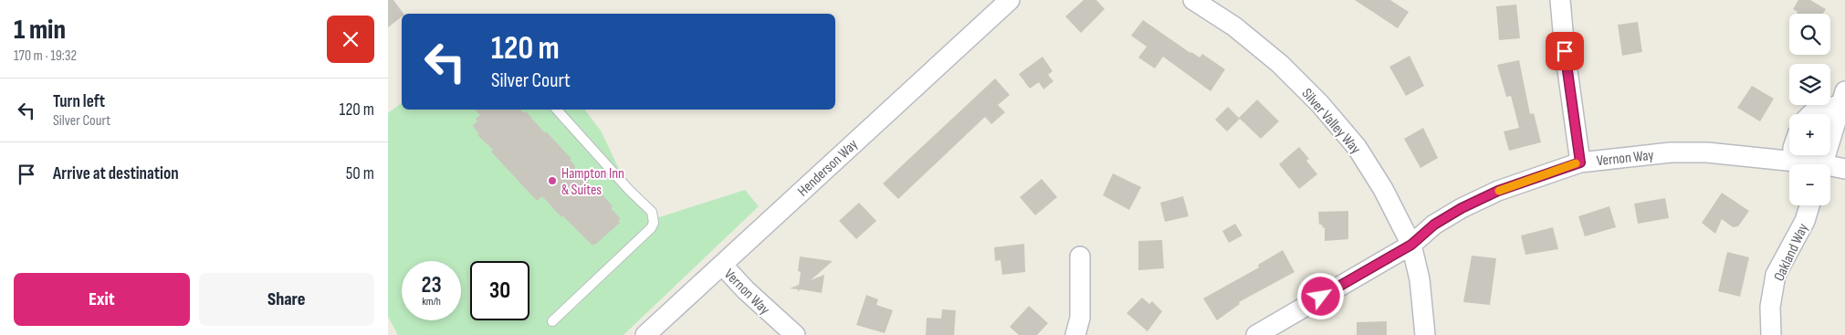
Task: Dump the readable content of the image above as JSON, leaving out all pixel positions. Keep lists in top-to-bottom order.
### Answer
{
  "streets": {
    "street": [
      "Silver Valley Way",
      "Vernon Way",
      "Henderson Way",
      "Oakland Way"
    ]
  },
  "crossings": [
    ["Silver Valley Way", "Vernon Way"],
    ["Vernon Way", "Henderson Way"]
  ],
  "places": ["Hampton Inn & Suites"],
  "page": {
    "heading": ["1 min", "170 m · 19:32"],
    "map_buttons": ["+", "−"],
    "turn": ["120 m", "Silver Court"],
    "list": [
      {
        "name": "Turn left",
        "note": "Silver Court",
        "value": "120 m"
      },
      {
        "name": "Arrive at destination",
        "value": "50 m"
      }
    ],
    "speed": "23 km/h",
    "limit": "30",
    "buttons": ["Exit", "Share"]
  }
}
